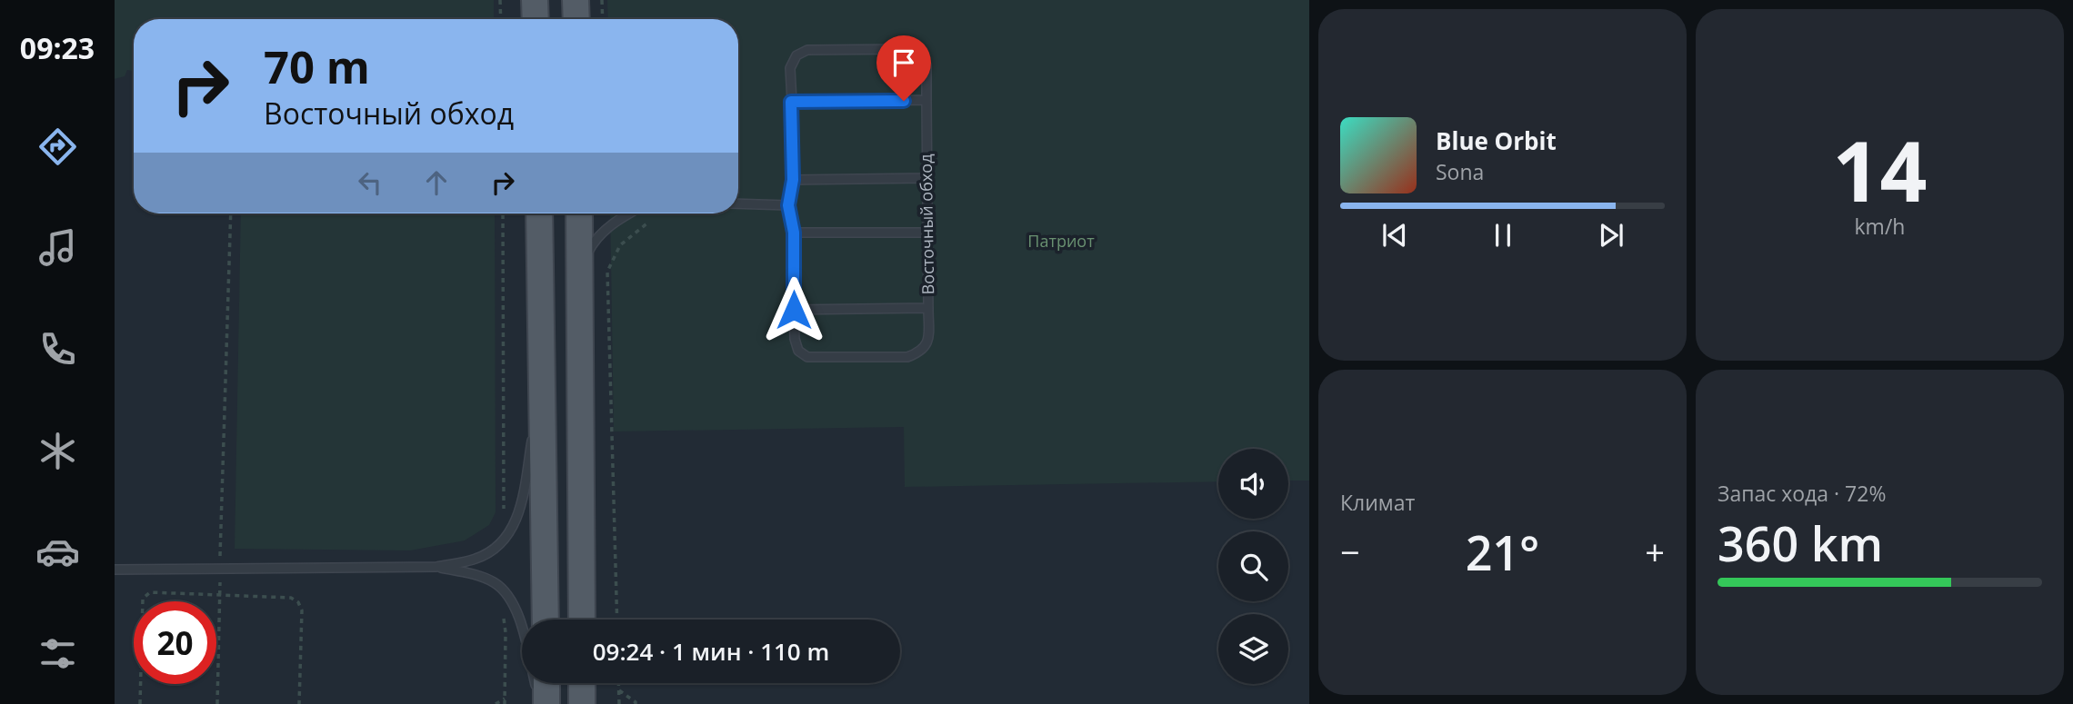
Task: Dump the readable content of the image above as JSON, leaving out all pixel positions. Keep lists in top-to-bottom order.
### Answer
{
  "streets": {
    "lane": ["Восточный обход"]
  },
  "parks": ["Патриот"],
  "page": {
    "tabs": "09:23",
    "tile": [
      ["14", "km/h"],
      "Климат",
      ["Запас хода · 72%", "360 km"]
    ],
    "turn": ["70 m", "Восточный обход"],
    "song": ["Blue Orbit", "Sona"],
    "heat": ["−", "21°", "+"],
    "limit": "20",
    "trip": "09:24 · 1 мин · 110 m"
  }
}
